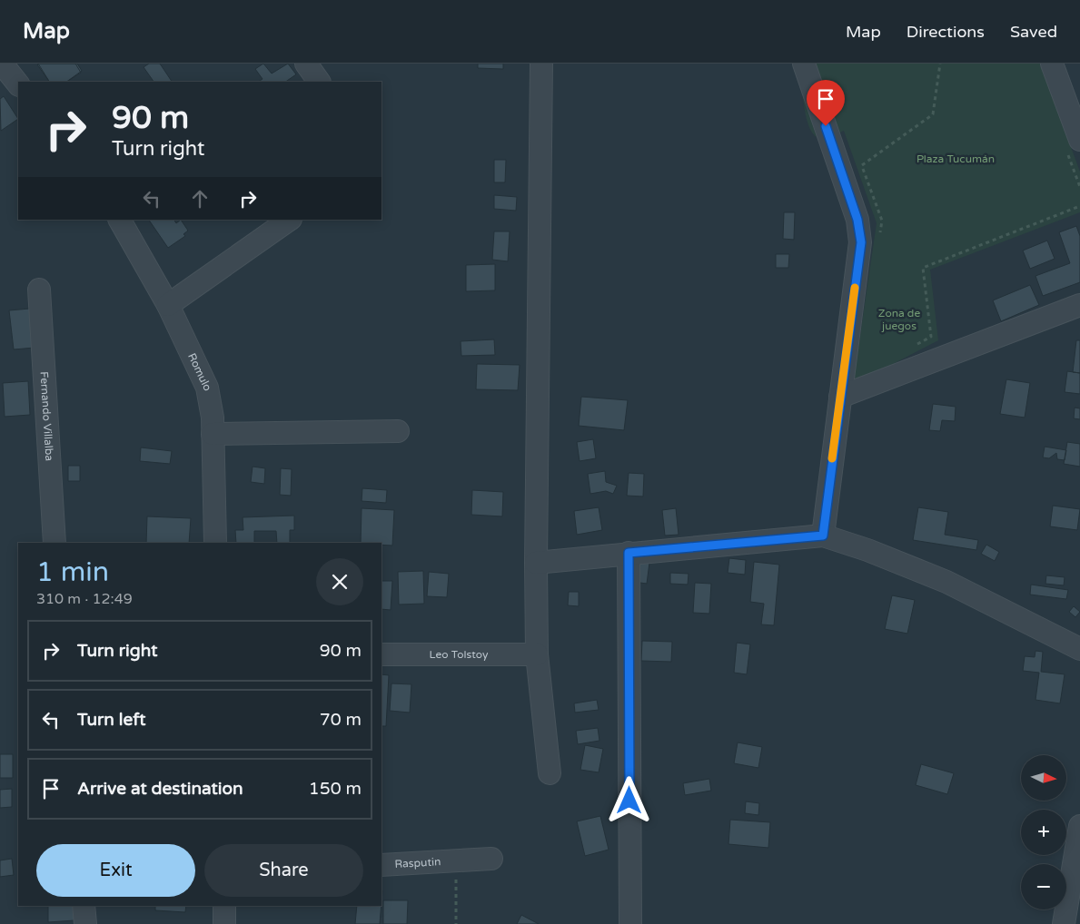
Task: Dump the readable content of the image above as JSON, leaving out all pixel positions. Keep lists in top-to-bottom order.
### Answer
{
  "streets": {
    "street": [
      "Romulo",
      "Fernando Villalba",
      "Leo Tolstoy",
      "Rasputin"
    ]
  },
  "parks": ["Plaza Tucumán", "Zona de juegos"],
  "north": "right",
  "page": {
    "header": "Map",
    "nav": ["Map", "Directions", "Saved"],
    "turn": ["90 m", "Turn right"],
    "heading": ["1 min", "310 m · 12:49"],
    "list": [
      {
        "name": "Turn right",
        "value": "90 m"
      },
      {
        "name": "Turn left",
        "value": "70 m"
      },
      {
        "name": "Arrive at destination",
        "value": "150 m"
      }
    ],
    "map_buttons": ["+", "−"],
    "buttons": ["Exit", "Share"]
  }
}
